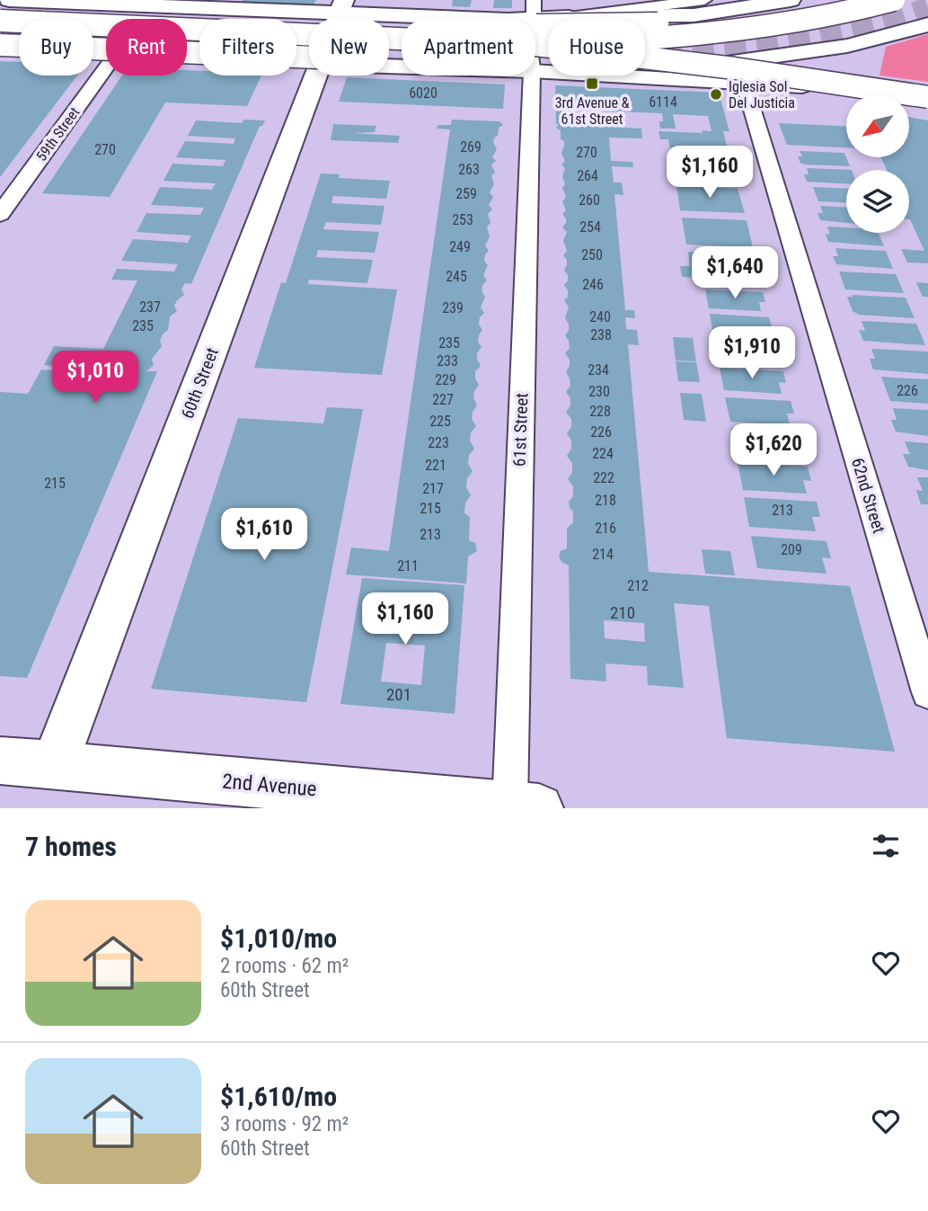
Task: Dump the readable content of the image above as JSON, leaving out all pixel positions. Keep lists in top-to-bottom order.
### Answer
{
  "streets": {
    "main road": ["60th Street", "2nd Avenue"],
    "street": ["59th Street", "61st Street", "62nd Street"]
  },
  "crossings": [
    ["60th Street", "2nd Avenue"],
    ["61st Street", "2nd Avenue"]
  ],
  "places": {
    "transit": ["3rd Avenue & 61st Street"],
    "other": ["Iglesia Sol Del Justicia"]
  },
  "house_numbers": [
    "6020",
    "6114",
    "269",
    "270",
    "270",
    "263",
    "264",
    "259",
    "260",
    "253",
    "254",
    "249",
    "250",
    "245",
    "246",
    "237",
    "239",
    "240",
    "235",
    "238",
    "235",
    "233",
    "234",
    "229",
    "226",
    "230",
    "227",
    "228",
    "225",
    "226",
    "223",
    "224",
    "221",
    "222",
    "215",
    "217",
    "218",
    "215",
    "213",
    "216",
    "213",
    "209",
    "214",
    "211",
    "212",
    "210",
    "201"
  ],
  "north": "bottom left",
  "page": {
    "chip": [
      "Buy",
      "Rent",
      "Filters",
      "New",
      "Apartment",
      "House"
    ],
    "price": [
      "$1,160",
      "$1,640",
      "$1,910",
      "$1,010",
      "$1,620",
      "$1,610",
      "$1,160"
    ],
    "heading": "7 homes",
    "list": [
      {
        "name": "$1,010/mo",
        "note": "2 rooms · 62 m² · 60th Street"
      },
      {
        "name": "$1,610/mo",
        "note": "3 rooms · 92 m² · 60th Street"
      }
    ]
  }
}
